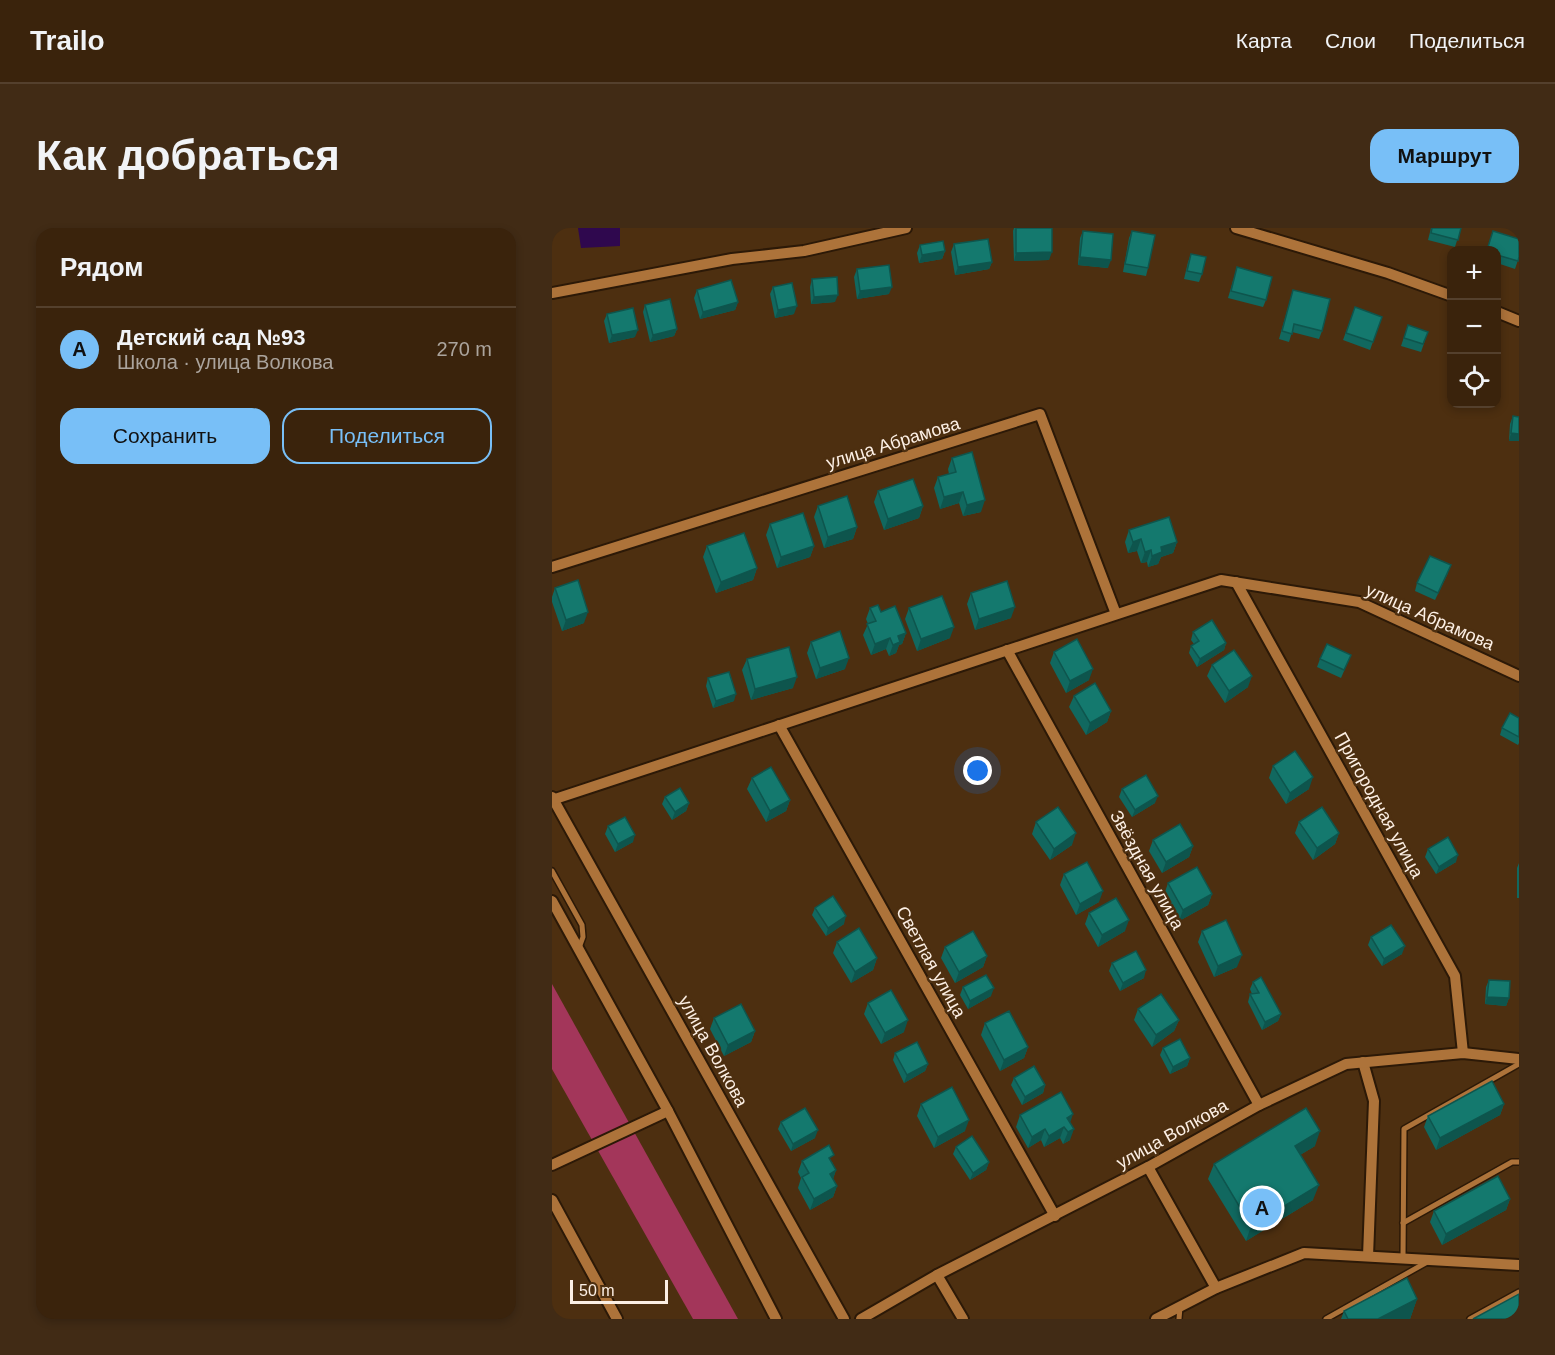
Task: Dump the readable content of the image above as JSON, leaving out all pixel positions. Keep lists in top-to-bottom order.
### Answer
{
  "streets": {
    "street": [
      "улица Абрамова",
      "Пригородная улица",
      "Звёздная улица",
      "Светлая улица",
      "улица Волкова"
    ]
  },
  "crossings": [
    ["улица Абрамова", "Пригородная улица"],
    ["улица Абрамова", "Звёздная улица"],
    ["улица Абрамова", "Светлая улица"],
    ["улица Абрамова", "улица Волкова"],
    ["Пригородная улица", "улица Волкова"],
    ["Звёздная улица", "улица Волкова"],
    ["Светлая улица", "улица Волкова"]
  ],
  "scale_bar": "50 m",
  "page": {
    "header": "Trailo",
    "nav": ["Карта", "Слои", "Поделиться"],
    "buttons": [
      "Маршрут",
      ["Сохранить", "Поделиться"]
    ],
    "title": "Как добраться",
    "heading": "Рядом",
    "map_buttons": ["+", "−"],
    "list": [
      {
        "mark": "A",
        "name": "Детский сад №93",
        "note": "Школа · улица Волкова",
        "value": "270 m"
      }
    ],
    "pins": "A",
    "scale": "50 m"
  }
}
